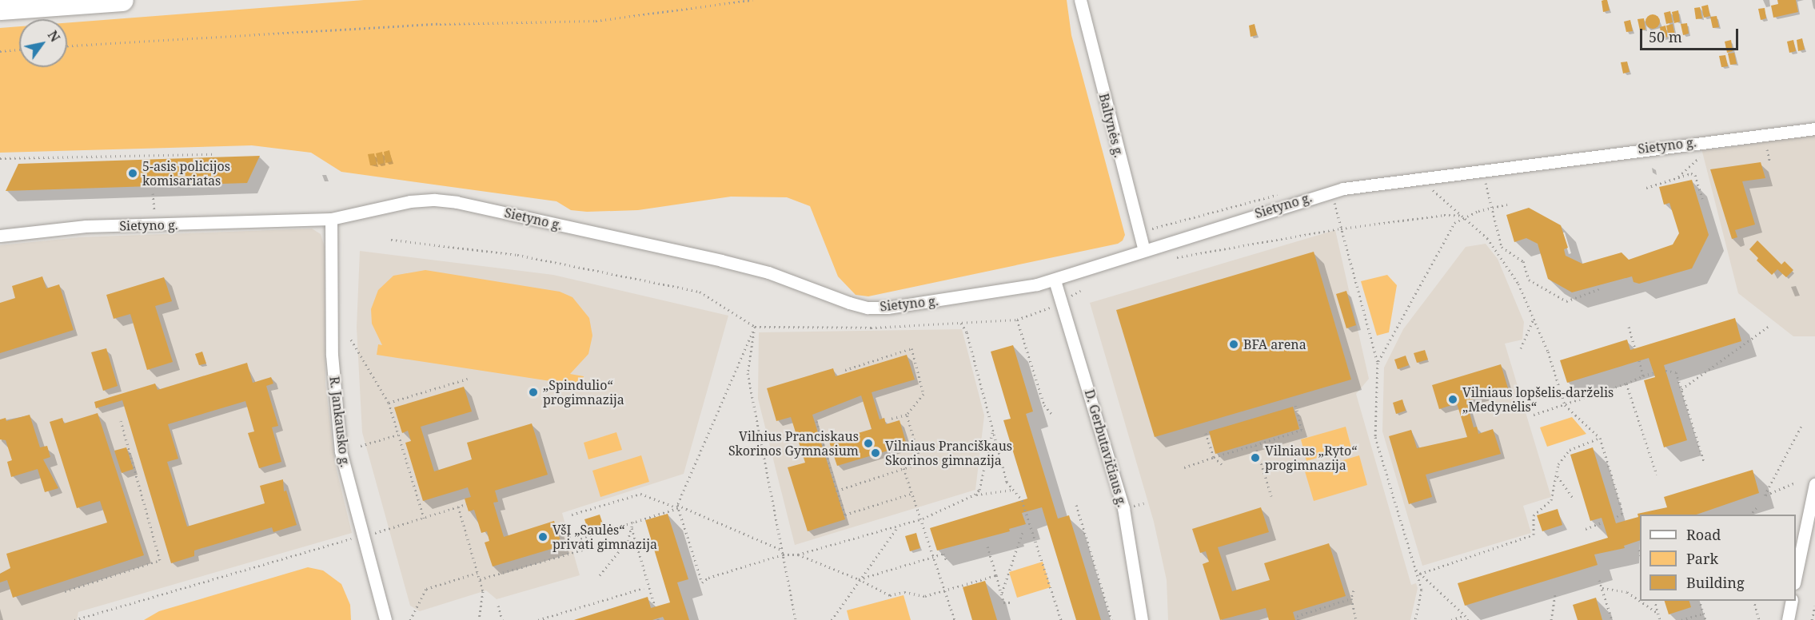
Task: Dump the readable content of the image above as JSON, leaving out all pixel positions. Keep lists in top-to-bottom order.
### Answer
{
  "streets": {
    "street": [
      "Baltynės g.",
      "Sietyno g.",
      "R. Jankausko g.",
      "D. Gerbutavičiaus g."
    ]
  },
  "crossings": [
    ["Baltynės g.", "Sietyno g."],
    ["Sietyno g.", "R. Jankausko g."],
    ["Sietyno g.", "D. Gerbutavičiaus g."]
  ],
  "places": [
    "5-asis policijos komisariatas",
    "BFA arena",
    "„Spindulio“ progimnazija",
    "Vilniaus lopšelis-darželis „Medynėlis“",
    "Vilnius Pranciskaus Skorinos Gymnasium",
    "Vilniaus Pranciškaus Skorinos gimnazija",
    "Vilniaus „Ryto“ progimnazija",
    "VšĮ „Saulės“ privati gimnazija"
  ],
  "legend": ["Road", "Park", "Building"],
  "scale_bar": "50 m",
  "north": "top right"
}
